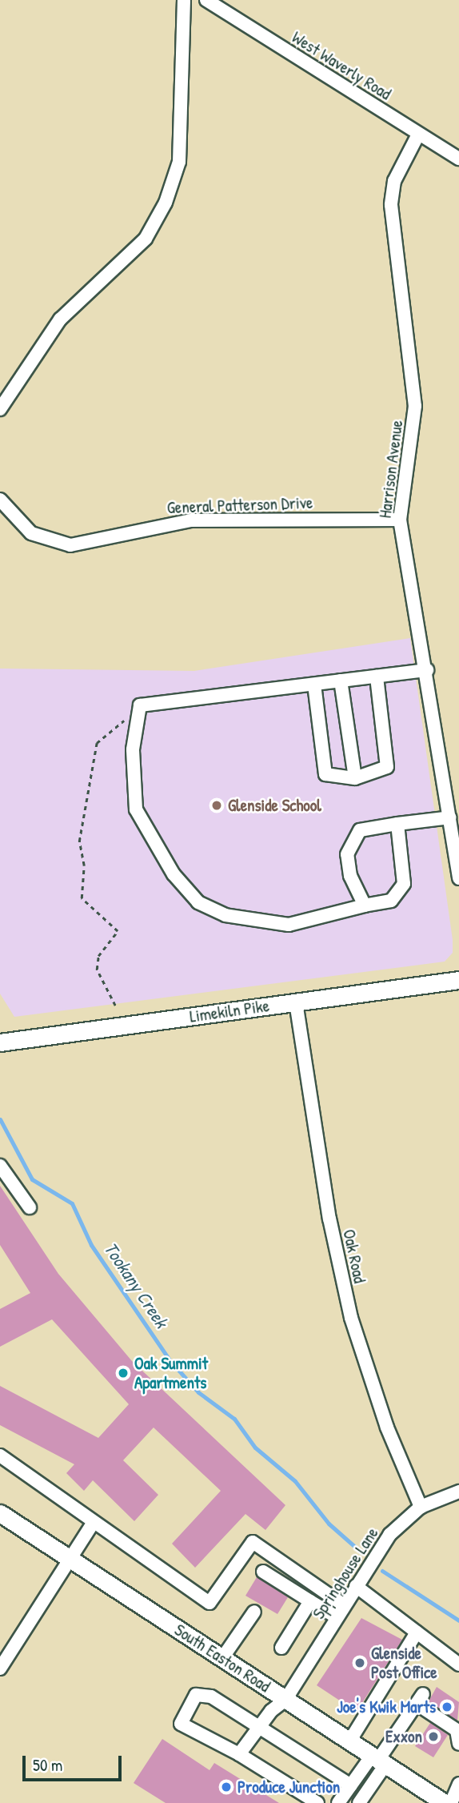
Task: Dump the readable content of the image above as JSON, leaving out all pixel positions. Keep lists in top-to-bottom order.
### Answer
{
  "streets": {
    "main road": ["Limekiln Pike", "South Easton Road"],
    "street": [
      "West Waverly Road",
      "Harrison Avenue",
      "General Patterson Drive",
      "Oak Road",
      "Springhouse Lane"
    ]
  },
  "crossings": [
    ["West Waverly Road", "Harrison Avenue"],
    ["Harrison Avenue", "General Patterson Drive"],
    ["Limekiln Pike", "Oak Road"],
    ["Oak Road", "Springhouse Lane"],
    ["Springhouse Lane", "South Easton Road"]
  ],
  "water": ["Tookany Creek"],
  "places": [
    "Glenside School",
    "Oak Summit Apartments",
    "Glenside Post Office",
    "Joe's Kwik Marts",
    "Exxon",
    "Produce Junction"
  ],
  "scale_bar": "50 m"
}
